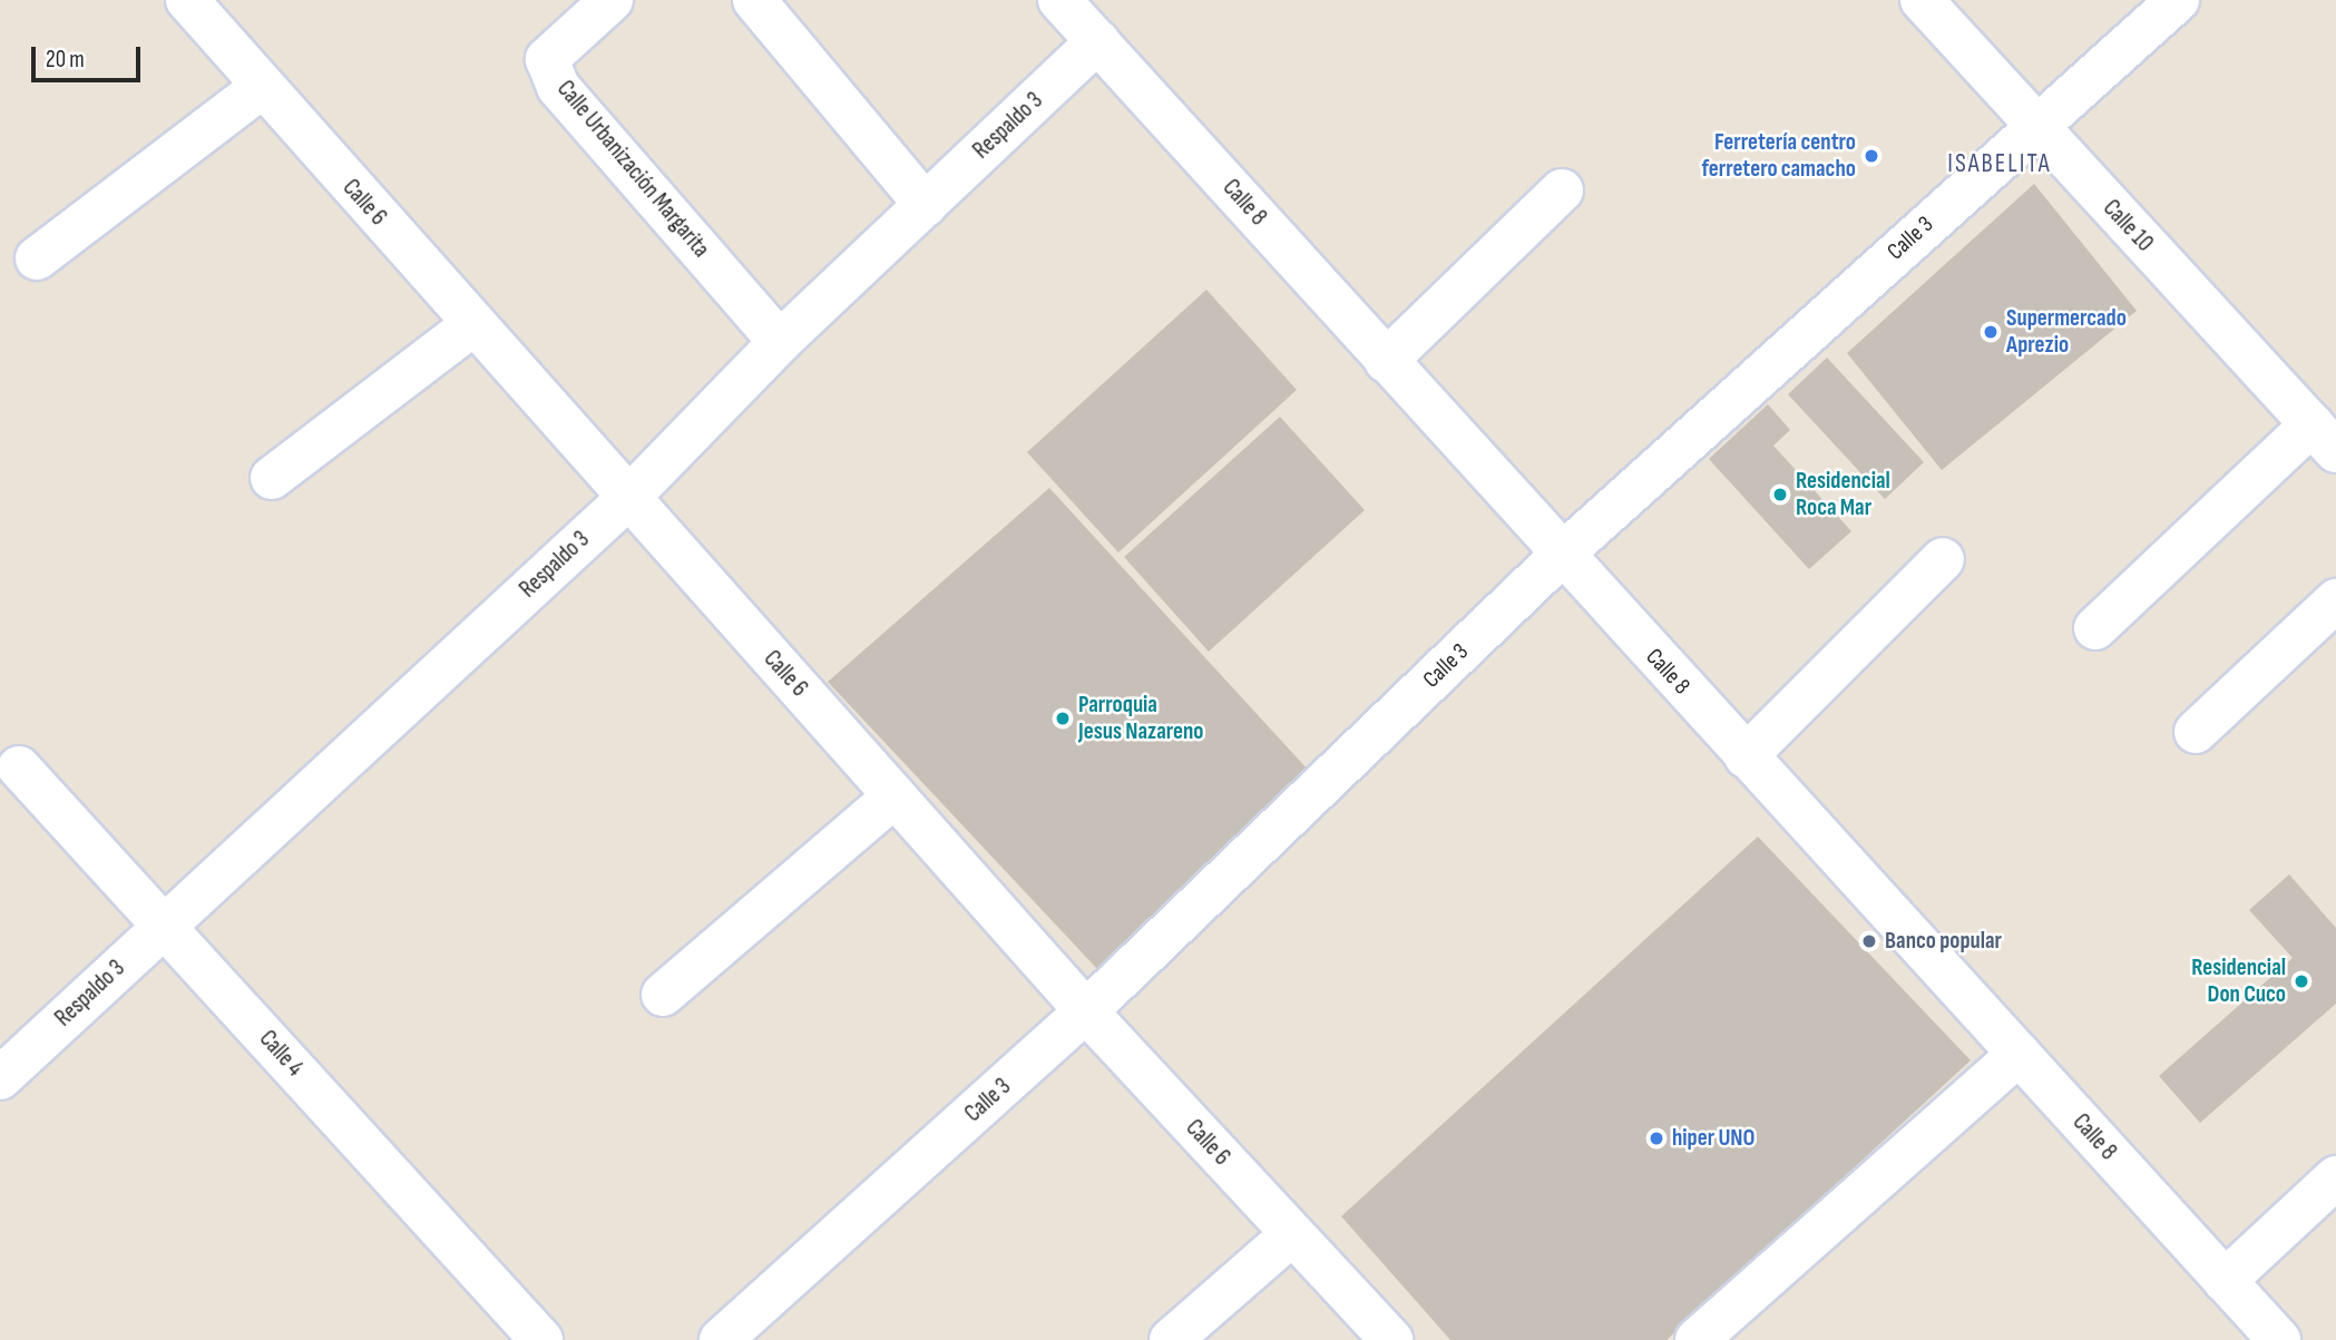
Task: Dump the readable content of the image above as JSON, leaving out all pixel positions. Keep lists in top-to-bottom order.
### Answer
{
  "streets": {
    "street": [
      "Respaldo 3",
      "Calle Urbanización Margarita",
      "Calle 6",
      "Calle 8",
      "Calle 10",
      "Calle 3",
      "Calle 4"
    ]
  },
  "crossings": [
    ["Respaldo 3", "Calle Urbanización Margarita"],
    ["Respaldo 3", "Calle 6"],
    ["Respaldo 3", "Calle 8"],
    ["Respaldo 3", "Calle 4"],
    ["Calle 6", "Calle 3"],
    ["Calle 8", "Calle 3"],
    ["Calle 10", "Calle 3"]
  ],
  "districts": ["ISABELITA"],
  "places": [
    "Ferretería centro ferretero camacho",
    "Supermercado Aprezio",
    "Residencial Roca Mar",
    "Parroquia Jesus Nazareno",
    "Banco popular",
    "Residencial Don Cuco",
    "hiper UNO"
  ],
  "scale_bar": "20 m"
}
